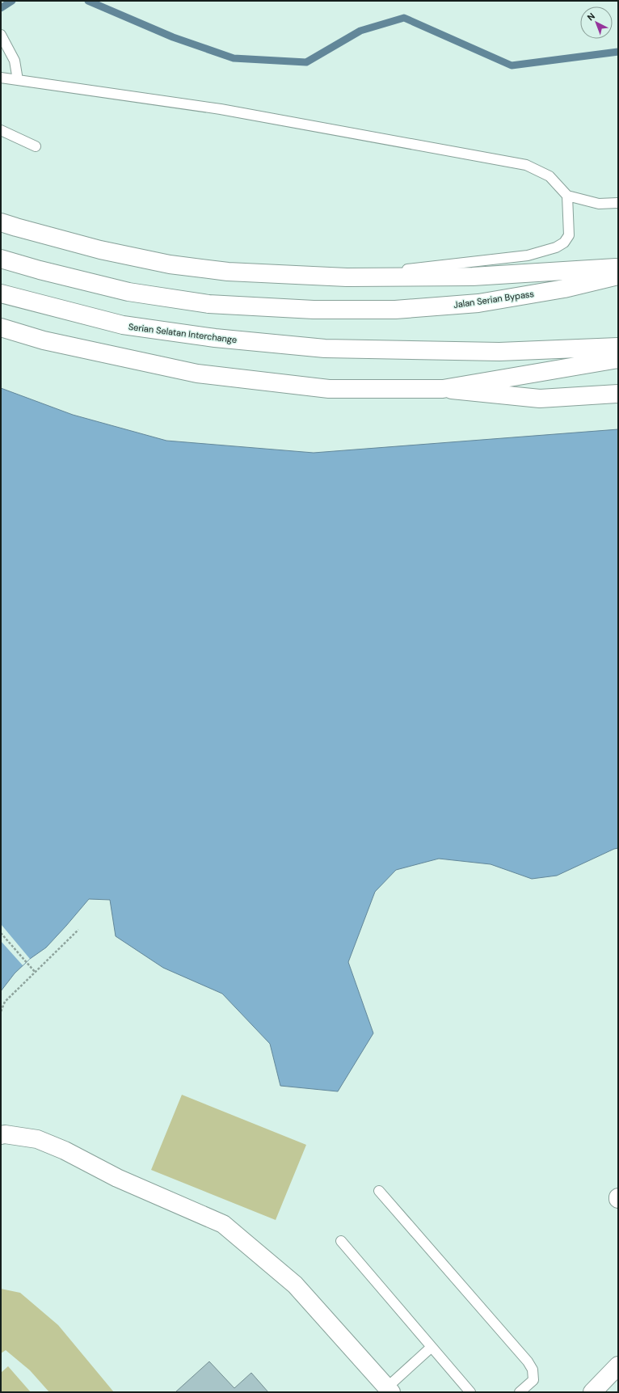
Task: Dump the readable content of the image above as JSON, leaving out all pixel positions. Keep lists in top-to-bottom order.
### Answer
{
  "streets": {
    "main road": ["Jalan Serian Bypass", "Serian Selatan Interchange"]
  },
  "north": "top left"
}
